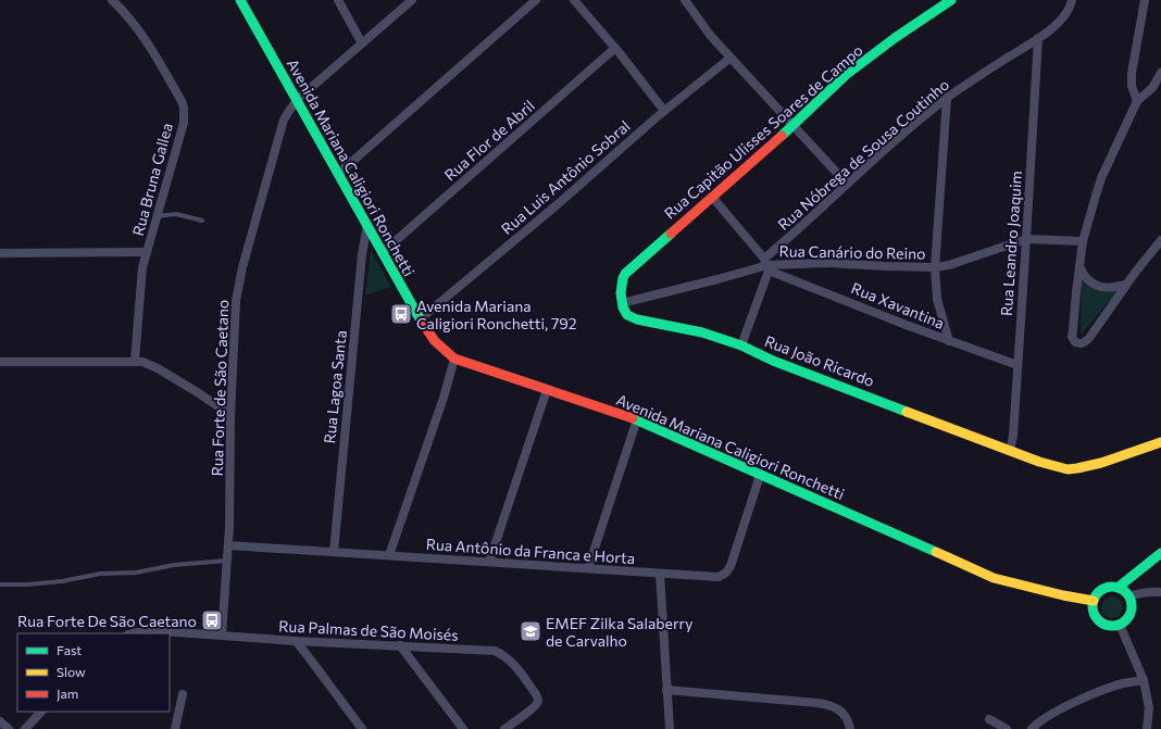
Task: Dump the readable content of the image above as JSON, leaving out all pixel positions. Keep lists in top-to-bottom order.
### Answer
{
  "streets": {
    "street": [
      "Rua Capitão Ulisses Soares de Campo",
      "Rua Flor de Abril",
      "Rua Nóbrega de Sousa Coutinho",
      "Avenida Mariana Caligiori Ronchetti",
      "Rua Luis Antônio Sobral",
      "Rua Bruna Gallea",
      "Rua Leandro Joaquim",
      "Rua Canário do Reino",
      "Rua Xavantina",
      "Rua João Ricardo",
      "Rua Lagoa Santa",
      "Rua Forte de São Caetano",
      "Rua Antônio da Franca e Horta",
      "Rua Palmas de São Moisés"
    ]
  },
  "crossings": [
    ["Rua Capitão Ulisses Soares de Campo", "Rua Canário do Reino"],
    ["Rua Capitão Ulisses Soares de Campo", "Rua Xavantina"],
    ["Rua Capitão Ulisses Soares de Campo", "Rua João Ricardo"],
    ["Rua Flor de Abril", "Avenida Mariana Caligiori Ronchetti"],
    ["Rua Nóbrega de Sousa Coutinho", "Rua Leandro Joaquim"],
    ["Rua Nóbrega de Sousa Coutinho", "Rua Canário do Reino"],
    ["Rua Nóbrega de Sousa Coutinho", "Rua Xavantina"],
    ["Rua Nóbrega de Sousa Coutinho", "Rua João Ricardo"],
    ["Avenida Mariana Caligiori Ronchetti", "Rua Luis Antônio Sobral"],
    ["Avenida Mariana Caligiori Ronchetti", "Rua Lagoa Santa"],
    ["Avenida Mariana Caligiori Ronchetti", "Rua Forte de São Caetano"],
    ["Avenida Mariana Caligiori Ronchetti", "Rua Antônio da Franca e Horta"],
    ["Rua Leandro Joaquim", "Rua Canário do Reino"],
    ["Rua Leandro Joaquim", "Rua Xavantina"],
    ["Rua Leandro Joaquim", "Rua João Ricardo"],
    ["Rua Canário do Reino", "Rua Xavantina"],
    ["Rua Canário do Reino", "Rua João Ricardo"],
    ["Rua Lagoa Santa", "Rua Antônio da Franca e Horta"],
    ["Rua Forte de São Caetano", "Rua Antônio da Franca e Horta"],
    ["Rua Forte de São Caetano", "Rua Palmas de São Moisés"]
  ],
  "places": {
    "bus stop": ["Avenida Mariana Caligiori Ronchetti, 792", "Rua Forte De São Caetano"],
    "school or university": ["EMEF Zilka Salaberry de Carvalho"]
  },
  "legend": ["Fast", "Slow", "Jam"]
}
